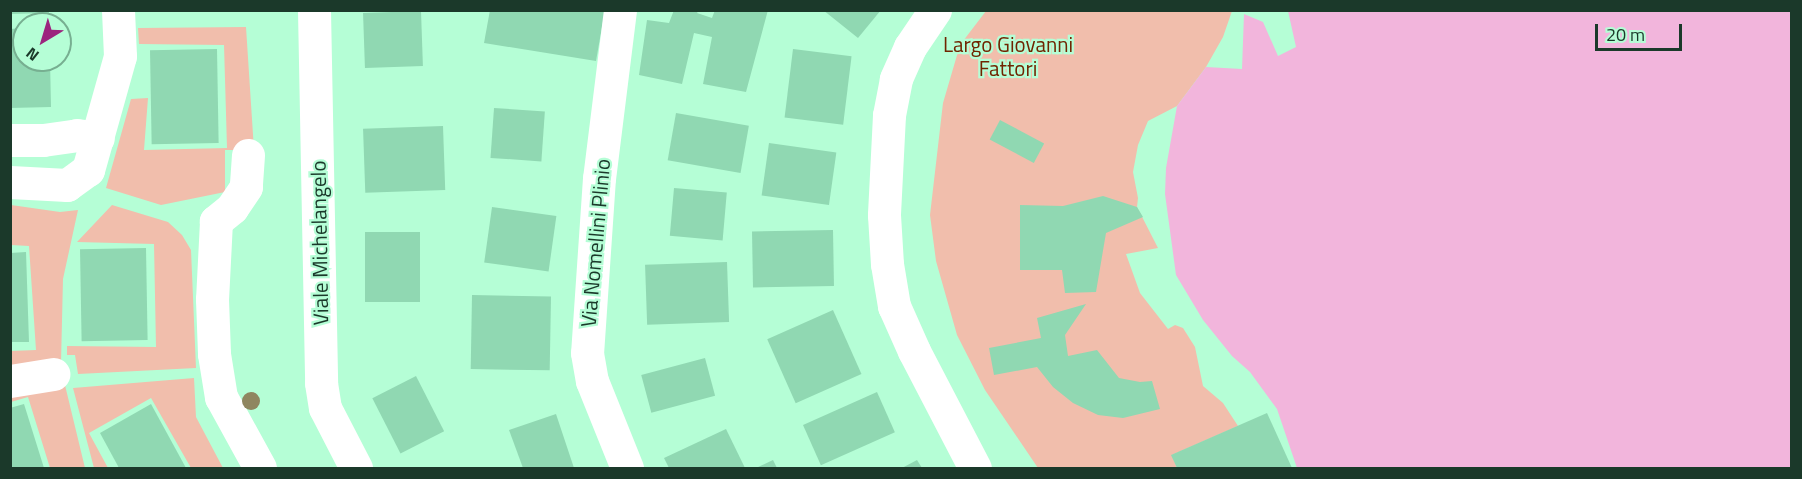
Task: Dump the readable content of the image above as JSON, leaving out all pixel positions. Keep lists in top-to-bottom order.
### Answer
{
  "streets": {
    "street": ["Viale Michelangelo", "Via Nomellini Plinio"]
  },
  "parks": ["Largo Giovanni Fattori"],
  "scale_bar": "20 m",
  "north": "bottom left"
}
